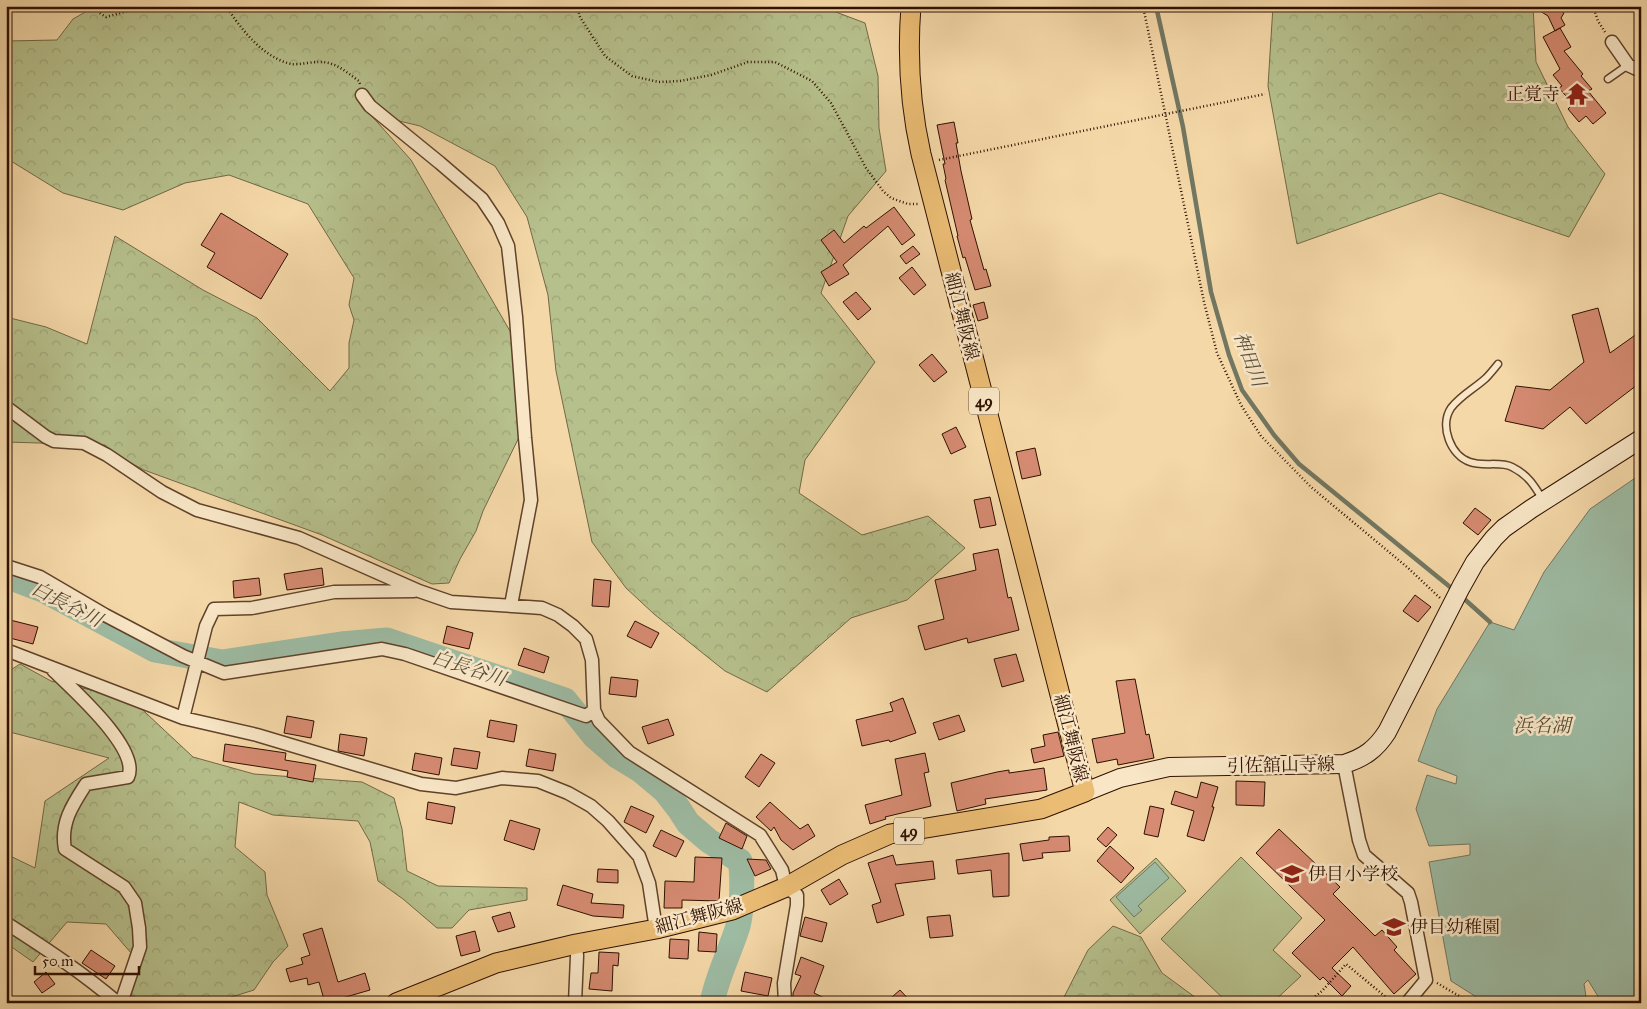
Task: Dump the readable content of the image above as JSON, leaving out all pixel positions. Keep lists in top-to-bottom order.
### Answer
{
  "streets": {
    "main road": ["細江舞阪線", "49", "引佐舘山寺線"]
  },
  "crossings": [
    ["細江舞阪線", "引佐舘山寺線"]
  ],
  "water": ["神田川", "白長谷川", "浜名湖"],
  "places": {
    "temple": ["正覚寺"],
    "school or university": ["伊目小学校", "伊目幼稚園"]
  },
  "scale_bar": "50 m"
}
